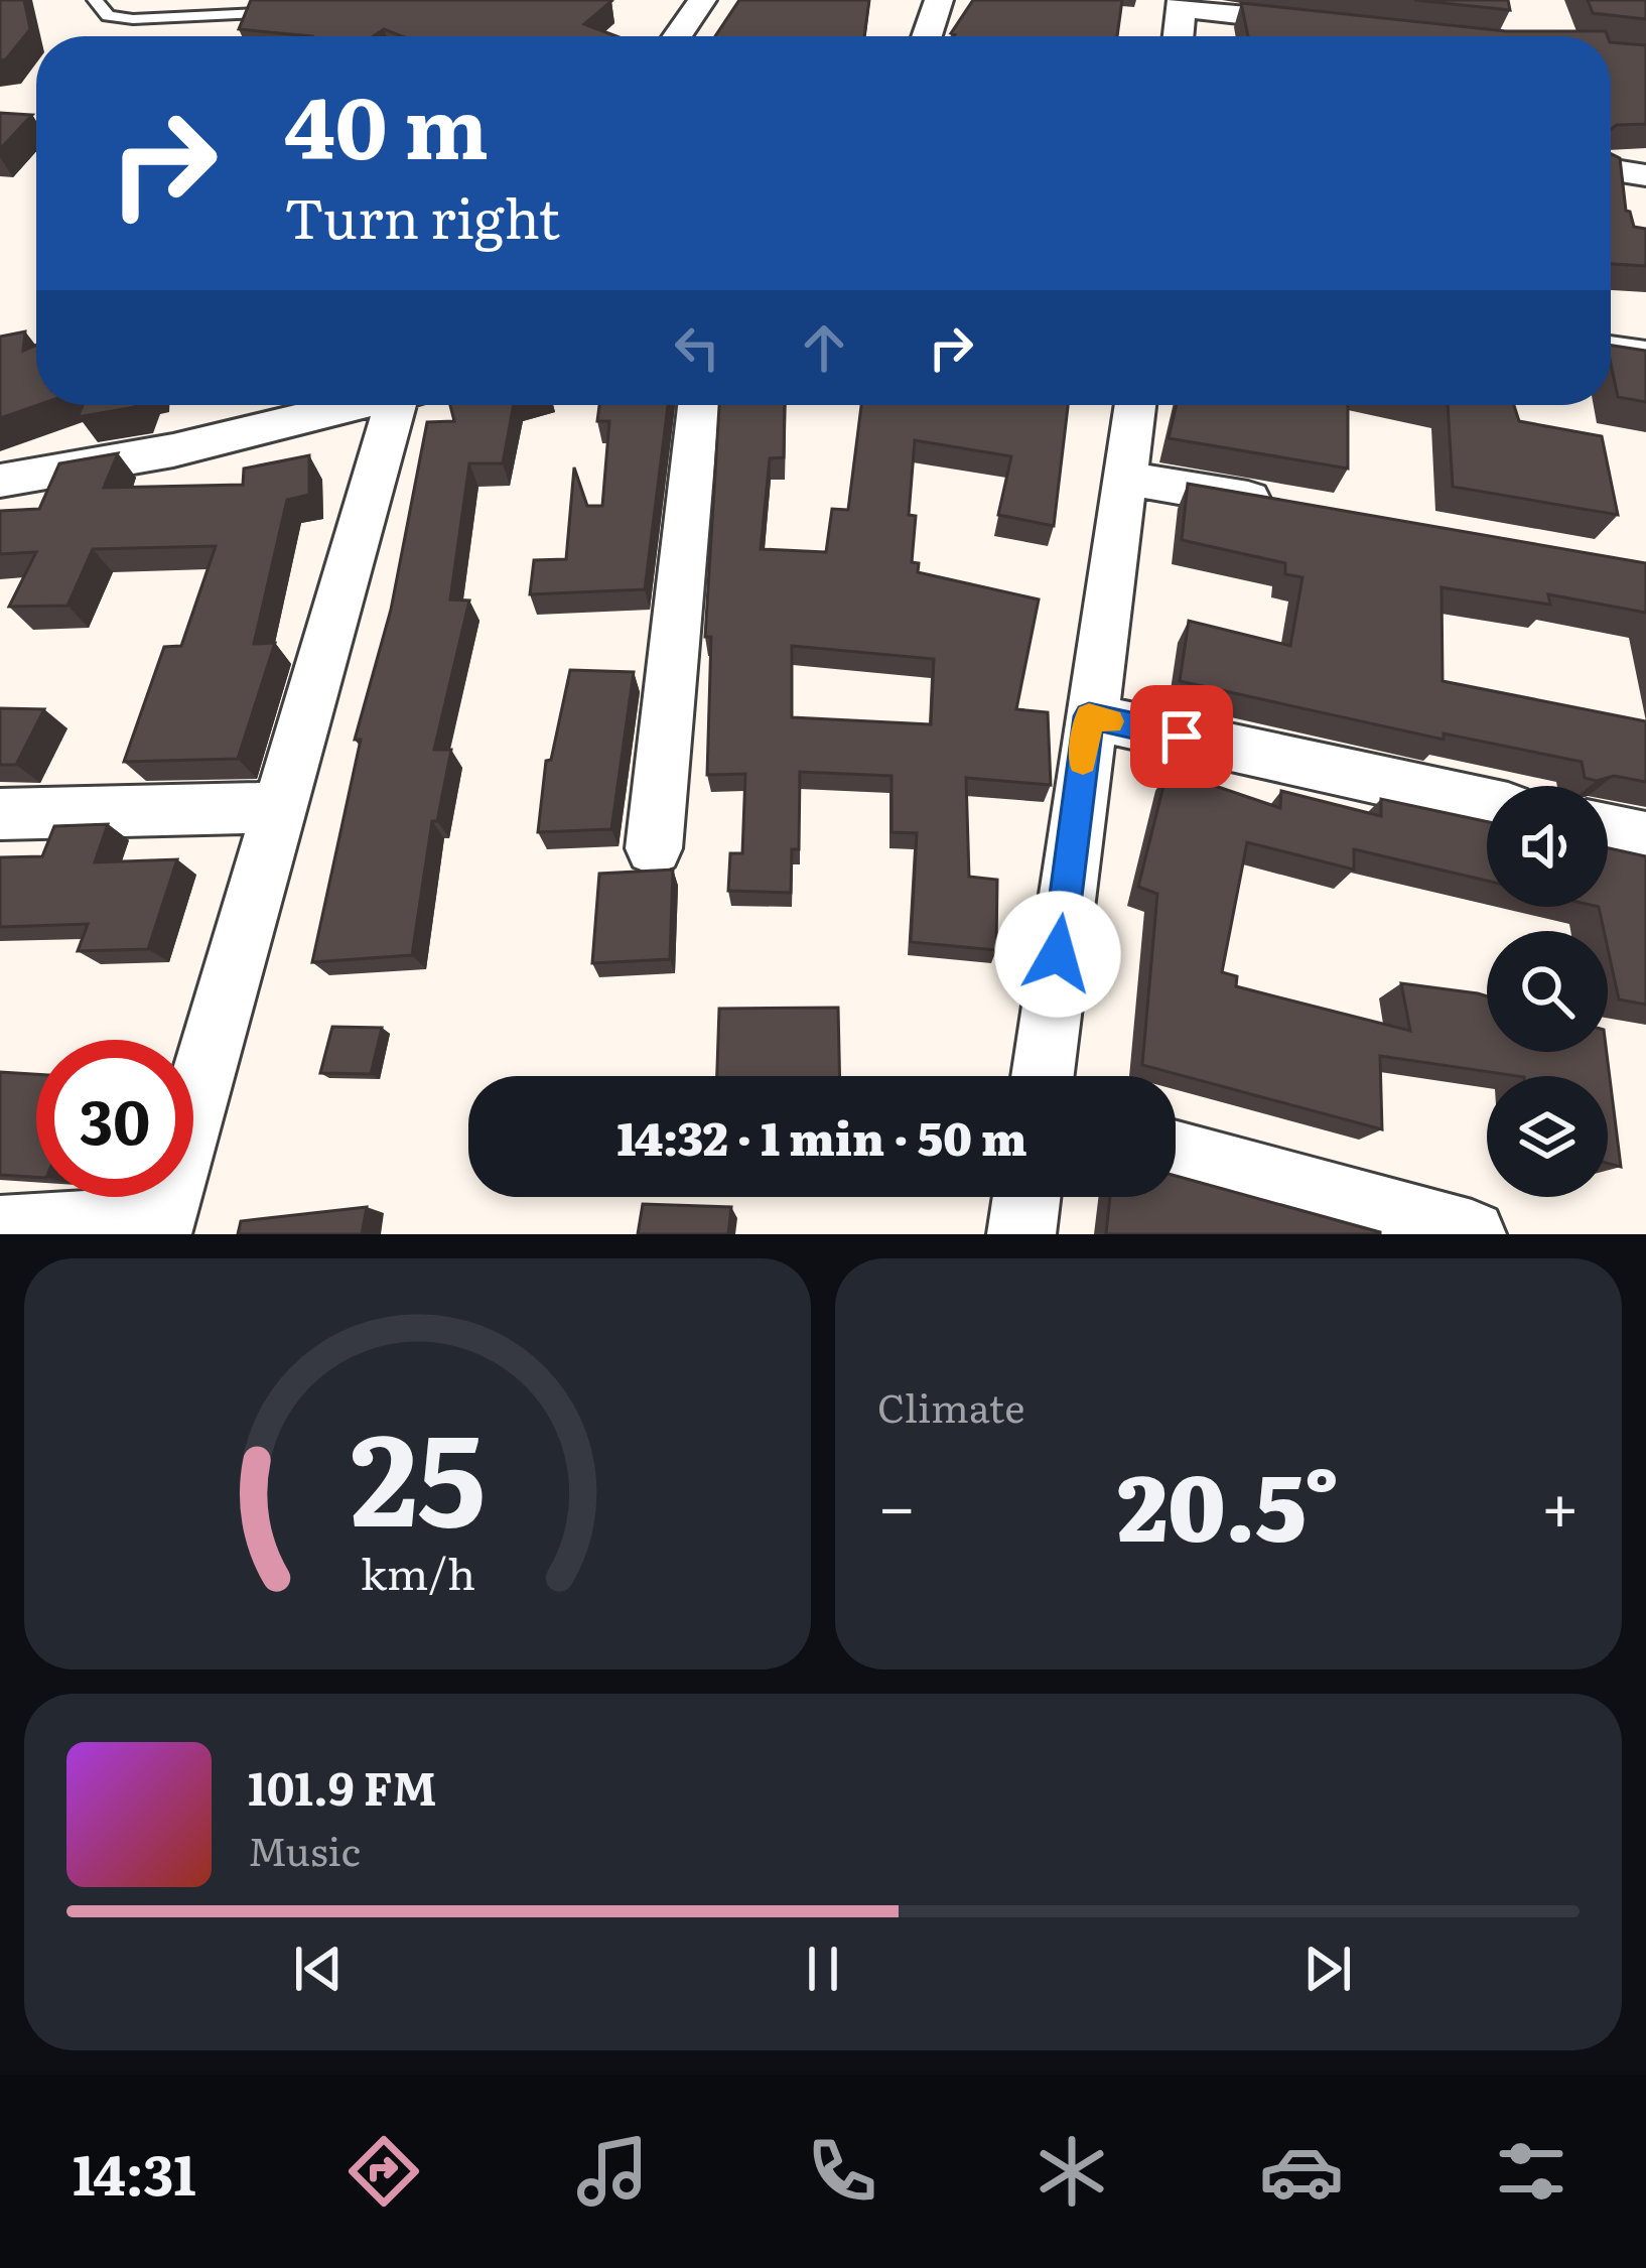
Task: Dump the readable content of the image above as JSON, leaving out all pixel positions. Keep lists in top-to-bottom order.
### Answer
{
  "page": {
    "turn": ["40 m", "Turn right"],
    "limit": "30",
    "trip": "14:32 · 1 min · 50 m",
    "tile": "Climate",
    "heat": ["−", "20.5°", "+"],
    "song": ["101.9 FM", "Music"],
    "tabs": "14:31",
    "gauge": ["25", "km/h"]
  }
}
